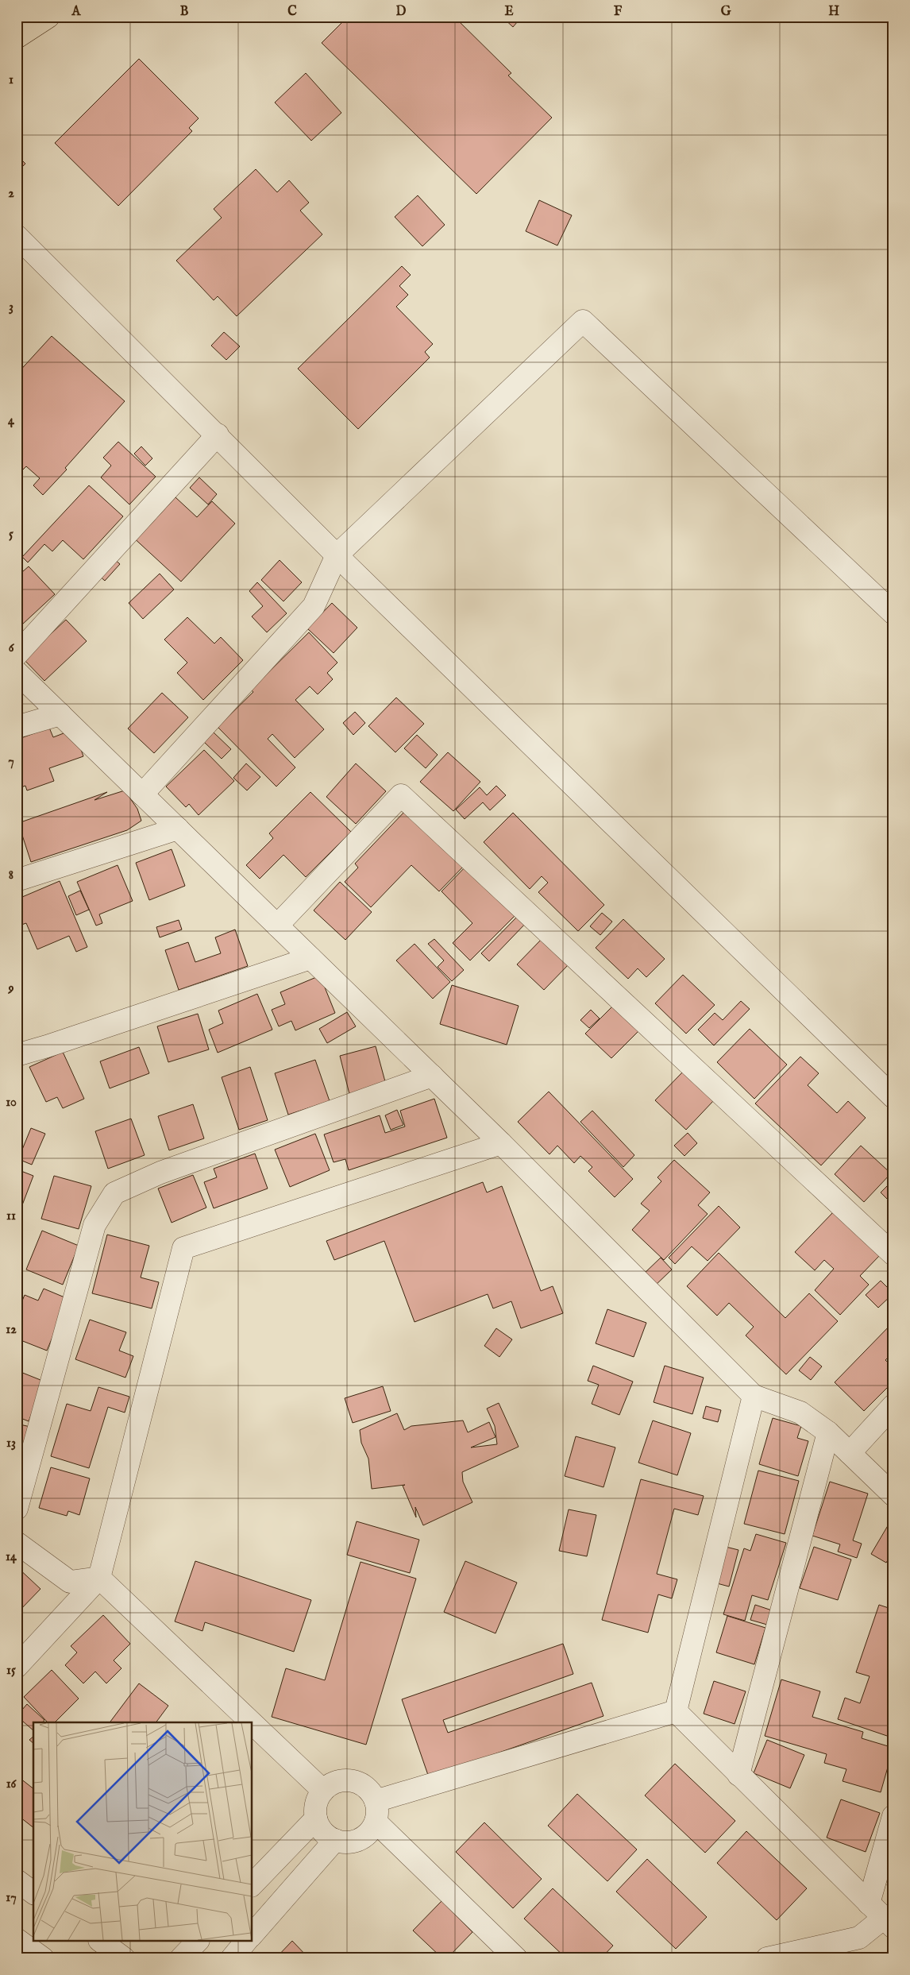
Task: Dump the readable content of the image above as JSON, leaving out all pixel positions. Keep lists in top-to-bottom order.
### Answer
{
  "grid": {
    "columns": [
      "A",
      "B",
      "C",
      "D",
      "E",
      "F",
      "G",
      "H"
    ],
    "rows": [
      "1",
      "2",
      "3",
      "4",
      "5",
      "6",
      "7",
      "8",
      "9",
      "10",
      "11",
      "12",
      "13",
      "14",
      "15",
      "16",
      "17"
    ]
  }
}
